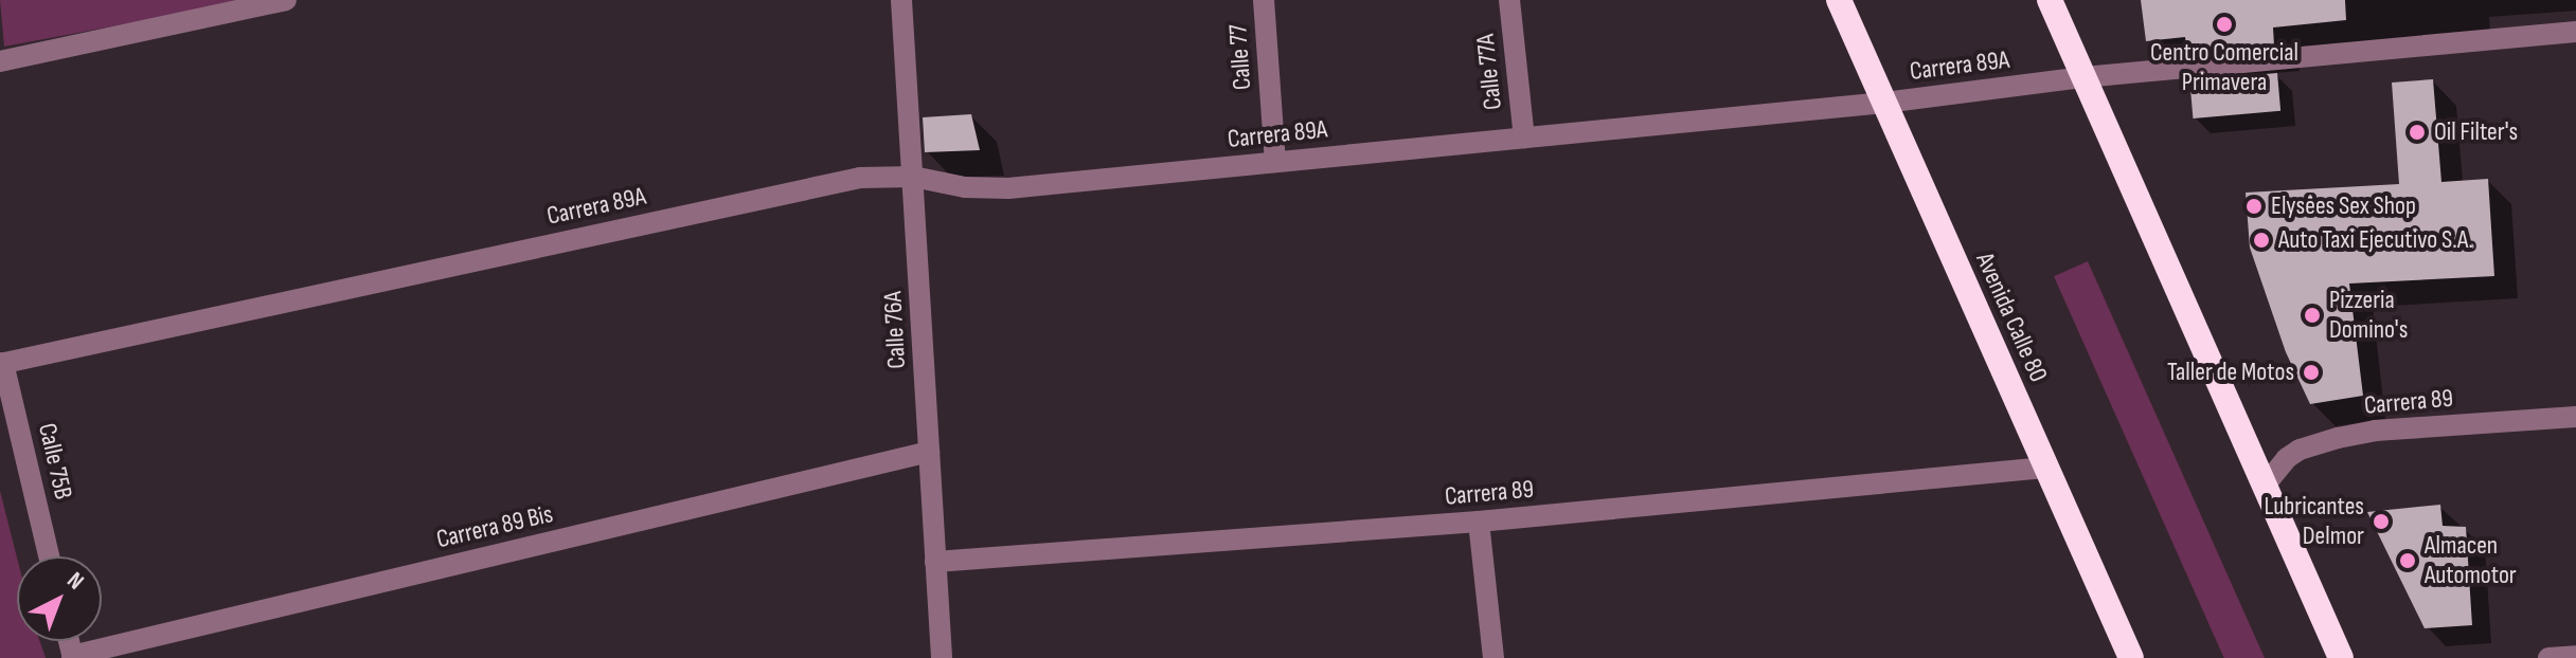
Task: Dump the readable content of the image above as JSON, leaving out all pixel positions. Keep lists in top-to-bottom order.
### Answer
{
  "streets": {
    "highway": ["Avenida Calle 80"],
    "street": [
      "Calle 77",
      "Carrera 89A",
      "Calle 77A",
      "Calle 76A",
      "Carrera 89",
      "Calle 75B",
      "Carrera 89 Bis"
    ]
  },
  "crossings": [
    ["Calle 77", "Carrera 89A"],
    ["Carrera 89A", "Calle 77A"],
    ["Carrera 89A", "Avenida Calle 80"],
    ["Carrera 89A", "Calle 76A"],
    ["Carrera 89A", "Calle 75B"],
    ["Avenida Calle 80", "Carrera 89"],
    ["Calle 76A", "Carrera 89"],
    ["Calle 76A", "Carrera 89 Bis"]
  ],
  "places": [
    "Centro Comercial Primavera",
    "Oil Filter's",
    "Elysēes Sex Shop",
    "Auto Taxi Ejecutivo S.A.",
    "Pizzeria Domino's",
    "Taller de Motos",
    "Lubricantes Delmor",
    "Almacen Automotor"
  ],
  "north": "top right"
}
